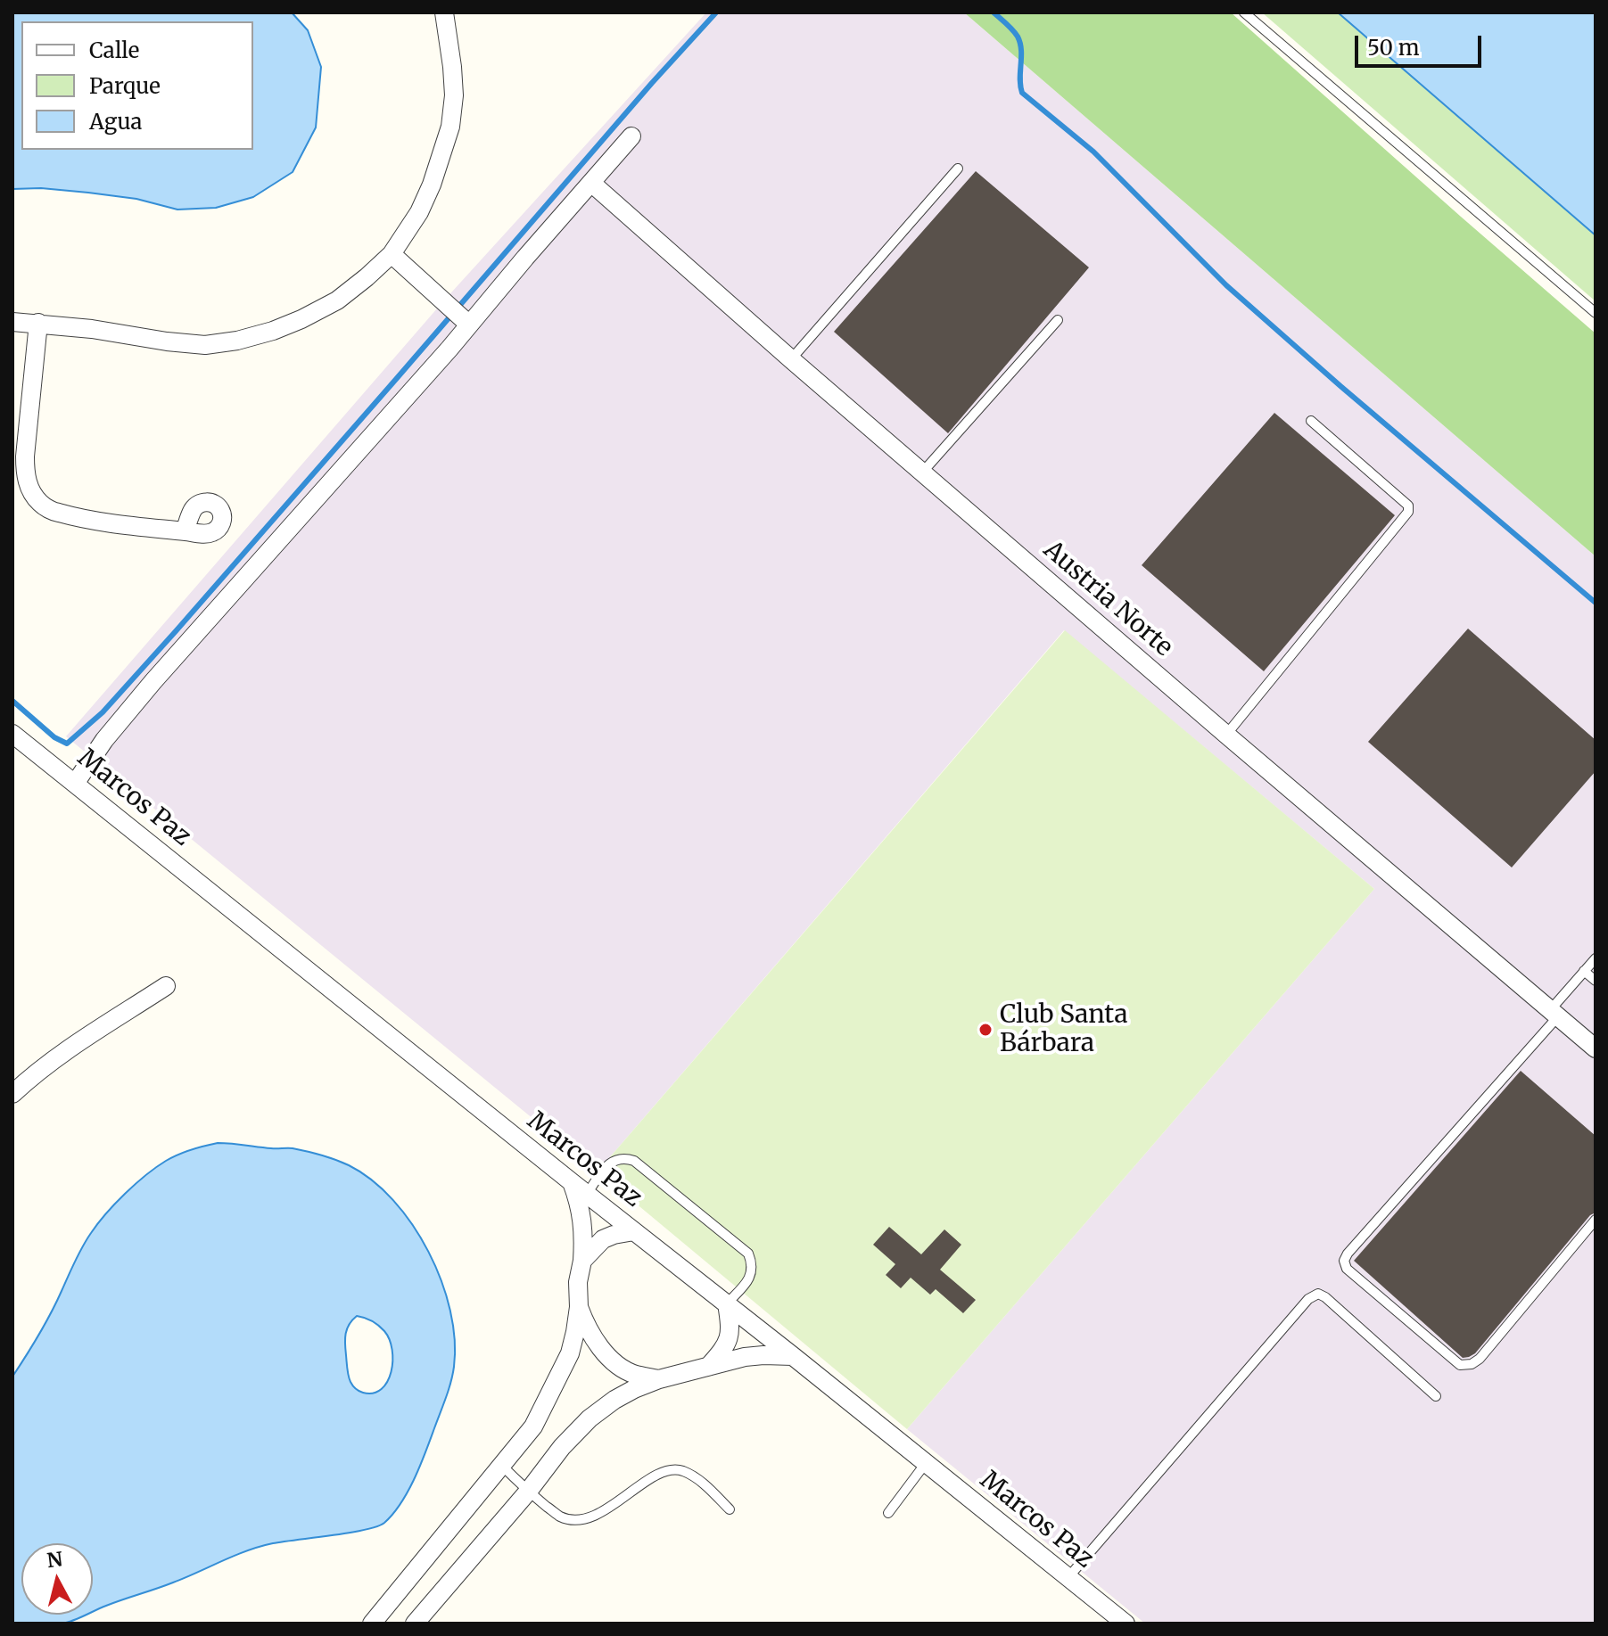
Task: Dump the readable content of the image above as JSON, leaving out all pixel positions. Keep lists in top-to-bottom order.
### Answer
{
  "streets": {
    "street": ["Austria Norte", "Marcos Paz"]
  },
  "places": ["Club Santa Bárbara"],
  "legend": ["Calle", "Parque", "Agua"],
  "scale_bar": "50 m",
  "north": "top"
}
